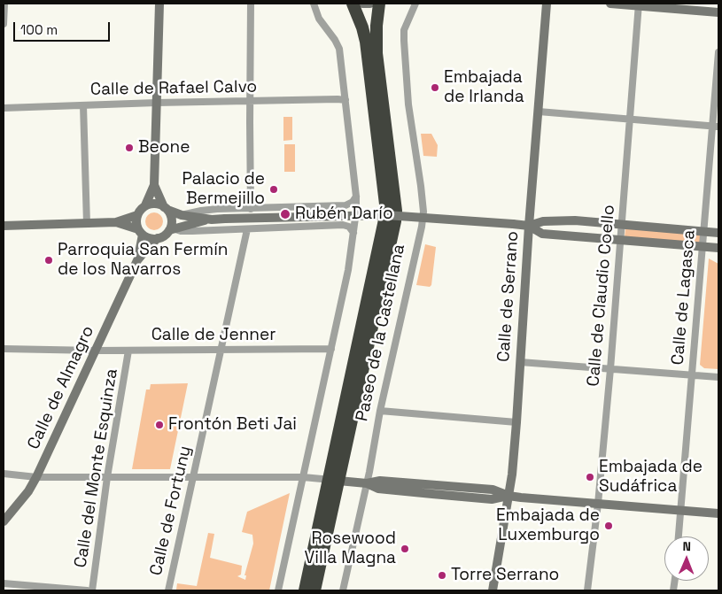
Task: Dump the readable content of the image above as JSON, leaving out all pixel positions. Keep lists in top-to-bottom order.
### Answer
{
  "streets": {
    "highway": ["Paseo de la Castellana"],
    "main road": ["Calle de Serrano", "Calle de Almagro"],
    "street": [
      "Calle de Rafael Calvo",
      "Calle de Claudio Coello",
      "Calle de Lagasca",
      "Calle de Jenner",
      "Calle del Monte Esquinza",
      "Calle de Fortuny"
    ]
  },
  "crossings": [
    ["Calle de Jenner", "Calle de Almagro"],
    ["Calle de Jenner", "Calle del Monte Esquinza"],
    ["Calle de Jenner", "Calle de Fortuny"]
  ],
  "places": [
    "Embajada de Irlanda",
    "Beone",
    "Palacio de Bermejillo",
    "Rubén Darío",
    "Parroquia San Fermín de los Navarros",
    "Frontón Beti Jai",
    "Embajada de Sudáfrica",
    "Embajada de Luxemburgo",
    "Rosewood Villa Magna",
    "Torre Serrano"
  ],
  "scale_bar": "100 m",
  "north": "top"
}
